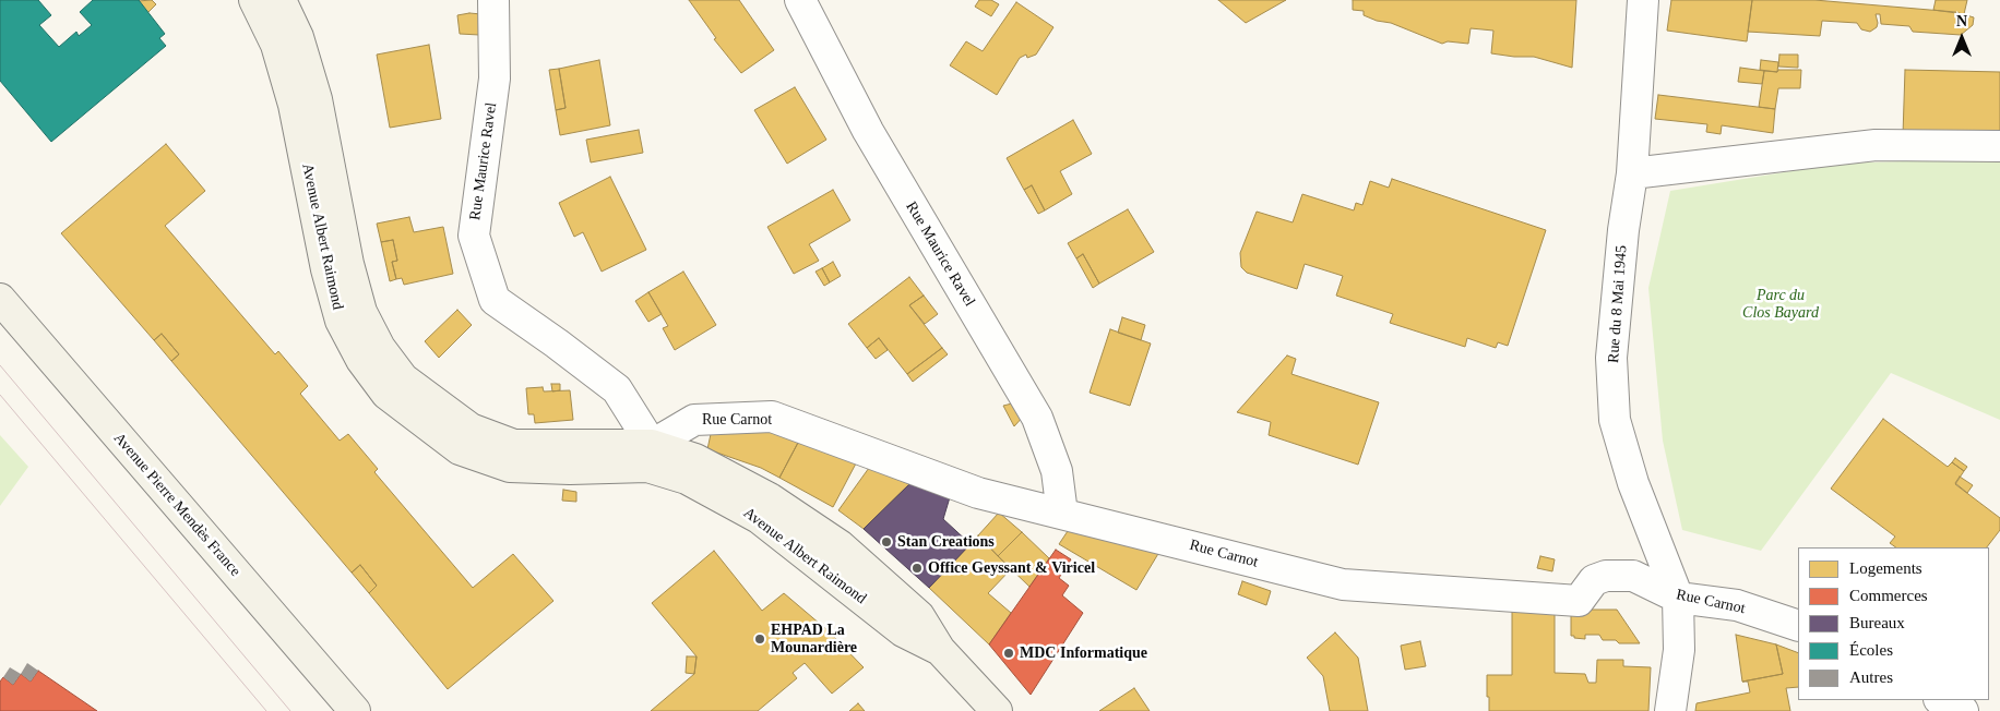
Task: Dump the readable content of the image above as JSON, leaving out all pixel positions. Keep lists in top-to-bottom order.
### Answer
{
  "streets": {
    "street": [
      "Rue Maurice Ravel",
      "Avenue Albert Raimond",
      "Rue du 8 Mai 1945",
      "Rue Carnot",
      "Avenue Pierre Mendès France"
    ]
  },
  "crossings": [
    ["Rue Maurice Ravel", "Avenue Albert Raimond"],
    ["Rue Maurice Ravel", "Rue Carnot"],
    ["Avenue Albert Raimond", "Rue Carnot"],
    ["Rue du 8 Mai 1945", "Rue Carnot"]
  ],
  "parks": ["Parc du Clos Bayard"],
  "places": [
    "Stan Creations",
    "Office Geyssant & Viricel",
    "EHPAD La Mounardière",
    "MDC Informatique"
  ],
  "legend": [
    "Logements",
    "Commerces",
    "Bureaux",
    "Écoles",
    "Autres"
  ],
  "north": "top"
}
